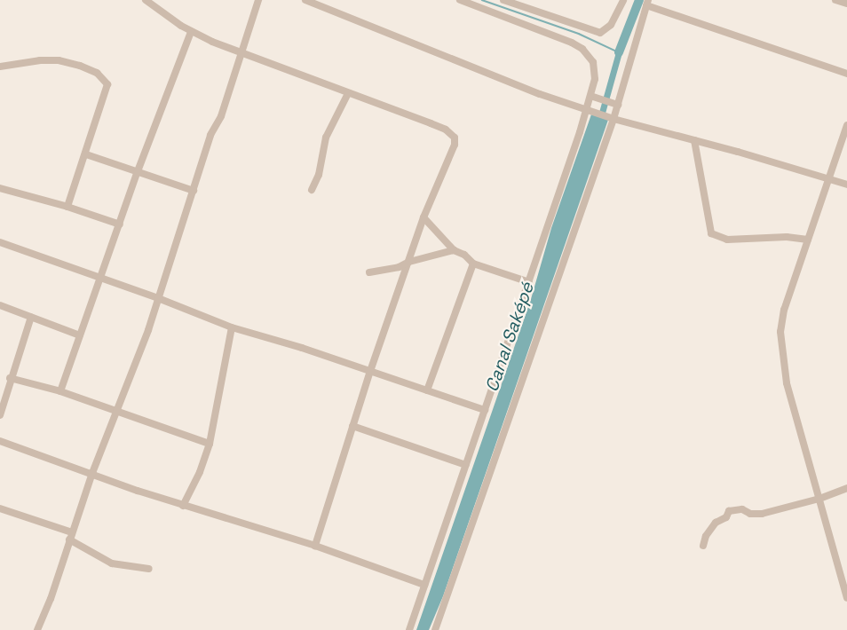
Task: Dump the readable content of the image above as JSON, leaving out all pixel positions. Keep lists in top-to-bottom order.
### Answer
{
  "water": ["Canal Saképé"]
}
